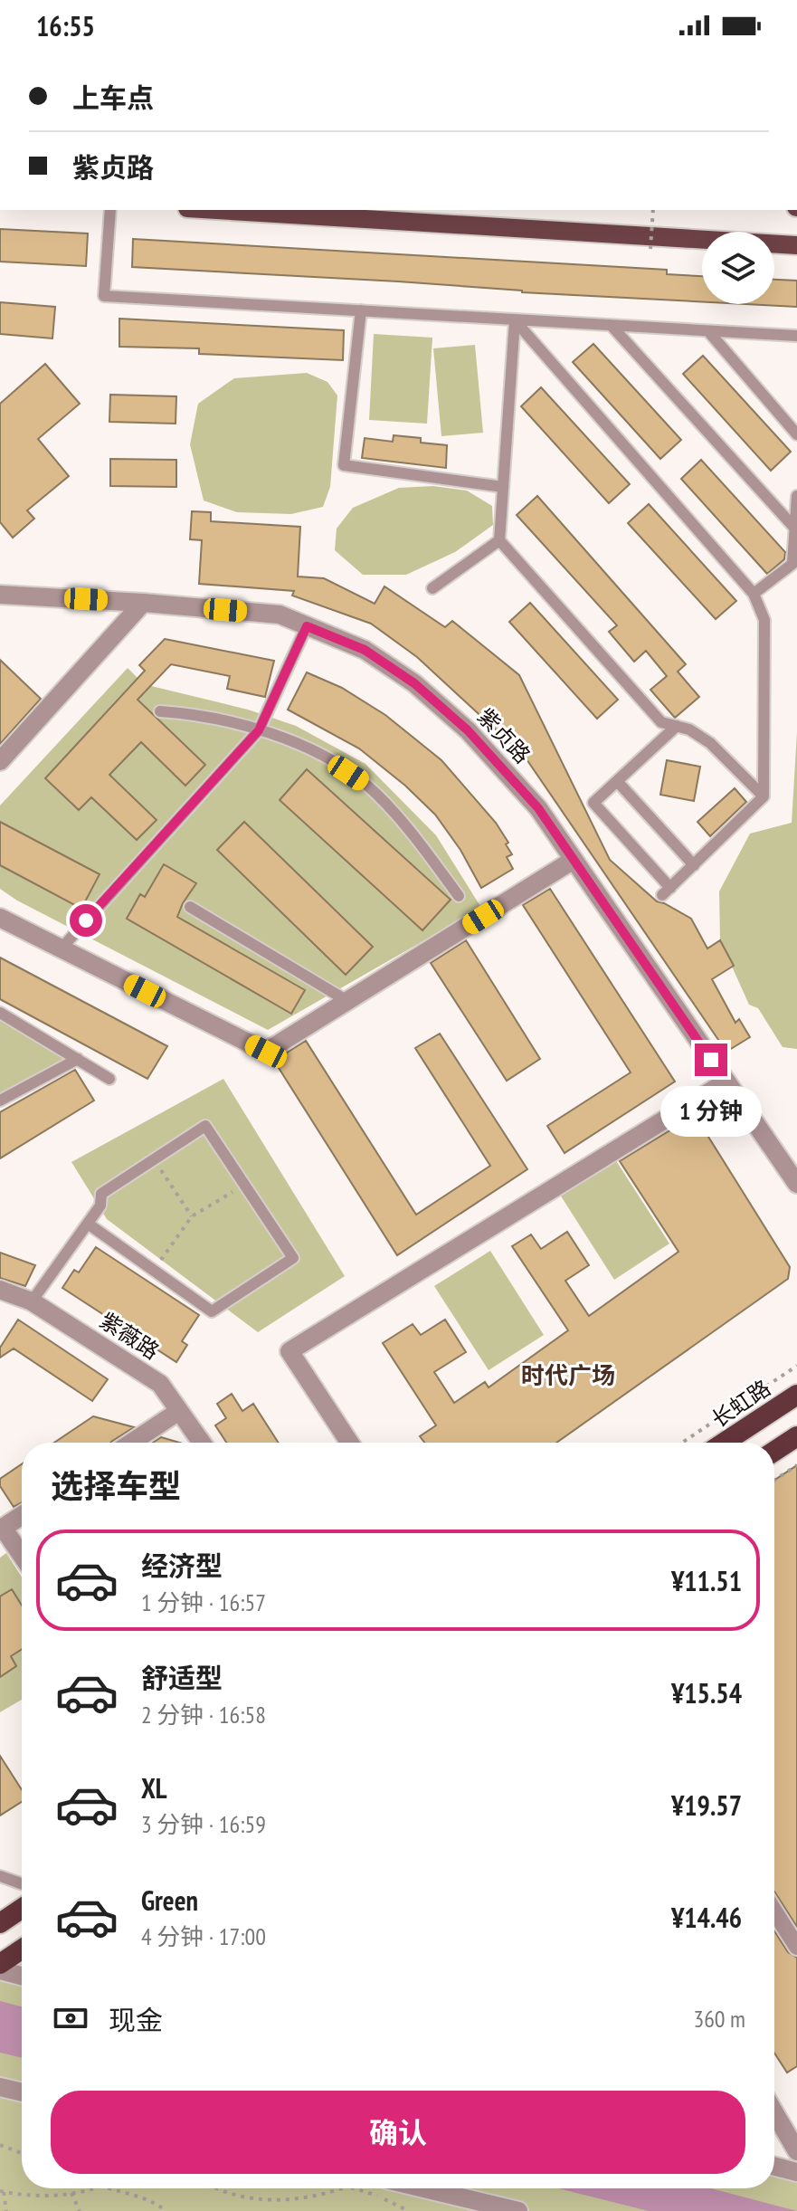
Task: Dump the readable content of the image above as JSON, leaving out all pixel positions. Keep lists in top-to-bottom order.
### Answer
{
  "streets": {
    "highway": ["长虹路"],
    "street": ["紫贞路", "紫薇路"]
  },
  "districts": ["时代广场"],
  "page": {
    "status": "16:55",
    "banner": ["上车点", "紫贞路"],
    "bubble": "1 分钟",
    "heading": "选择车型",
    "list": [
      {
        "name": "经济型",
        "note": "1 分钟 · 16:57",
        "value": "¥11.51"
      },
      {
        "name": "舒适型",
        "note": "2 分钟 · 16:58",
        "value": "¥15.54"
      },
      {
        "name": "XL",
        "note": "3 分钟 · 16:59",
        "value": "¥19.57"
      },
      {
        "name": "Green",
        "note": "4 分钟 · 17:00",
        "value": "¥14.46"
      }
    ],
    "pay": ["现金", "360 m"],
    "buttons": "确认"
  }
}
